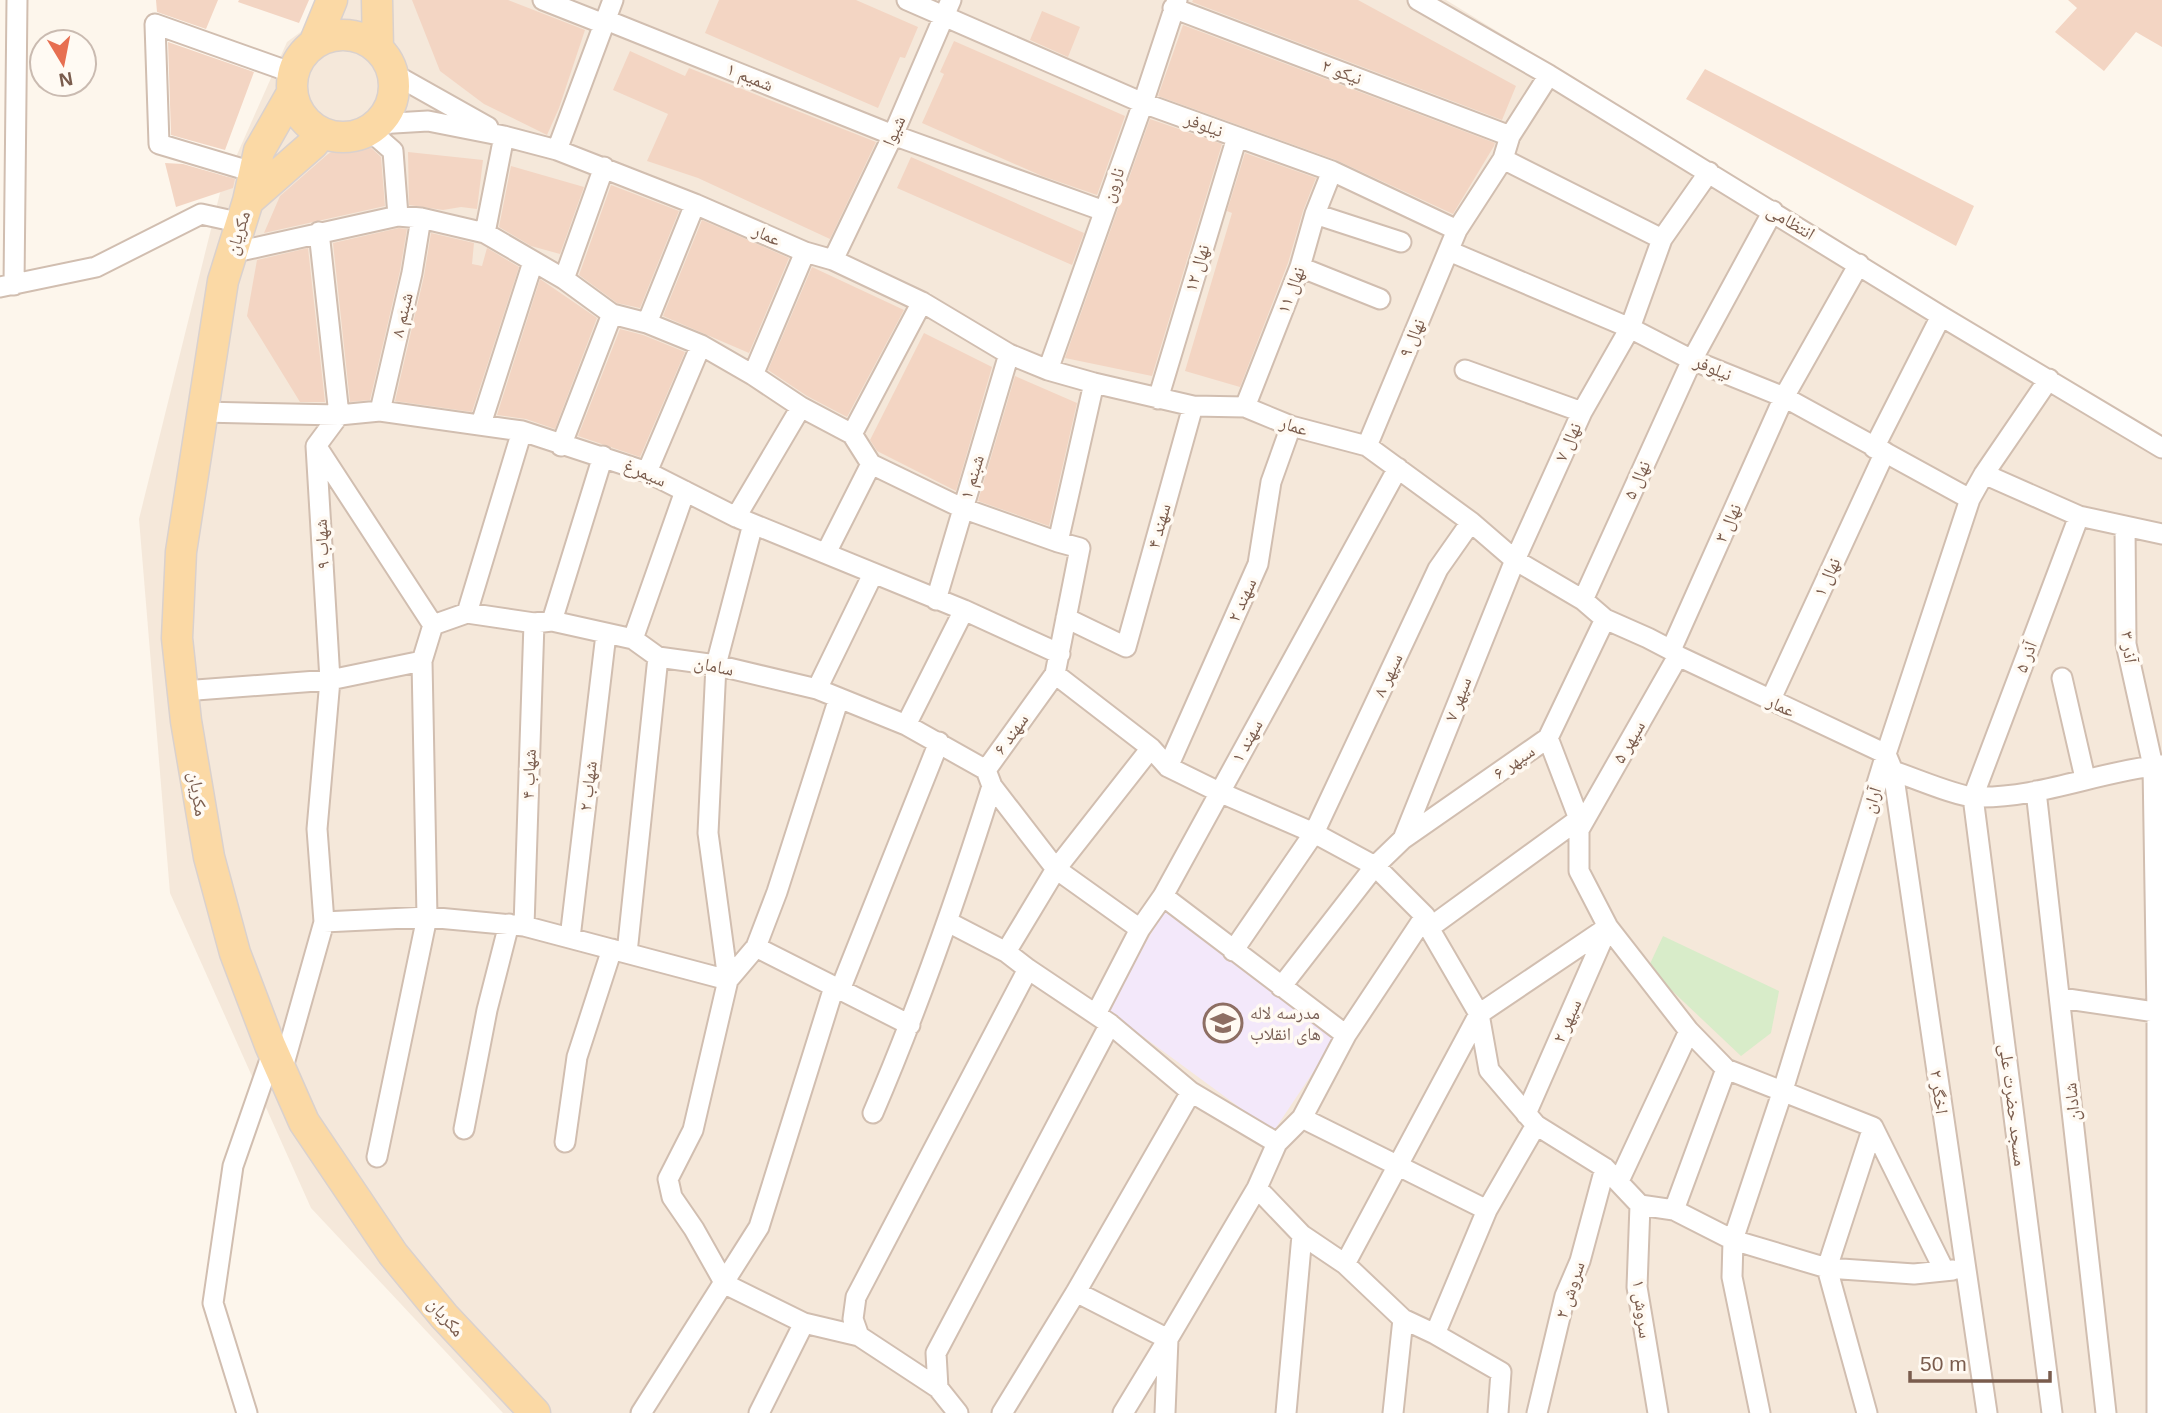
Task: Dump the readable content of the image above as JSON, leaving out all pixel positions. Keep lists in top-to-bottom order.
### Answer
{
  "streets": {
    "main road": ["مکریان"],
    "street": [
      "نیکو ۲",
      "شمیم ۱",
      "نیلوفر",
      "شیوا",
      "نارون",
      "انتظامی",
      "عمار",
      "نهال ۱۲",
      "نهال ۱۱",
      "شبنم ۸",
      "نهال ۹",
      "نهال ۷",
      "سیمرغ",
      "شبنم ۱",
      "نهال ۵",
      "نهال ۳",
      "سهند ۴",
      "شهاب ۹",
      "نهال ۱",
      "سهند ۲",
      "آذر ۳",
      "آذر ۵",
      "سامان",
      "سپهر ۸",
      "سپهر ۷",
      "سهند ۶",
      "سهند ۱",
      "سپهر ۵",
      "سپهر ۶",
      "شهاب ۴",
      "شهاب ۲",
      "آران",
      "سپهر ۲",
      "اخگر ۲",
      "شادان",
      "مسجد حضرت علی",
      "سروش ۲",
      "سروش ۱"
    ]
  },
  "crossings": [
    ["نیکو ۲", "نارون"],
    ["نیکو ۲", "نهال ۹"],
    ["شمیم ۱", "شیوا"],
    ["شمیم ۱", "نارون"],
    ["نیلوفر", "شیوا"],
    ["نیلوفر", "نارون"],
    ["نیلوفر", "نهال ۱۲"],
    ["نیلوفر", "نهال ۱۱"],
    ["نیلوفر", "نهال ۹"],
    ["نیلوفر", "نهال ۷"],
    ["نیلوفر", "نهال ۵"],
    ["نیلوفر", "نهال ۳"],
    ["نیلوفر", "نهال ۱"],
    ["نیلوفر", "آران"],
    ["شیوا", "عمار"],
    ["نارون", "عمار"],
    ["انتظامی", "نهال ۹"],
    ["انتظامی", "نهال ۷"],
    ["انتظامی", "نهال ۵"],
    ["انتظامی", "نهال ۳"],
    ["انتظامی", "نهال ۱"],
    ["انتظامی", "آران"],
    ["مکریان", "عمار"],
    ["مکریان", "سیمرغ"],
    ["عمار", "نهال ۱۲"],
    ["عمار", "نهال ۱۱"],
    ["عمار", "نهال ۹"],
    ["عمار", "نهال ۷"],
    ["عمار", "شبنم ۱"],
    ["عمار", "نهال ۵"],
    ["عمار", "نهال ۳"],
    ["عمار", "سهند ۴"],
    ["عمار", "نهال ۱"],
    ["عمار", "سهند ۲"],
    ["عمار", "آذر ۳"],
    ["عمار", "آذر ۵"],
    ["عمار", "سپهر ۸"],
    ["عمار", "سپهر ۷"],
    ["عمار", "سهند ۱"],
    ["عمار", "سپهر ۵"],
    ["عمار", "سپهر ۶"],
    ["عمار", "آران"],
    ["عمار", "اخگر ۲"],
    ["عمار", "شادان"],
    ["عمار", "مسجد حضرت علی"],
    ["شبنم ۸", "سیمرغ"],
    ["نهال ۷", "سپهر ۷"],
    ["سیمرغ", "شبنم ۱"],
    ["سیمرغ", "سهند ۶"],
    ["سیمرغ", "شهاب ۴"],
    ["نهال ۳", "سپهر ۵"],
    ["سهند ۴", "سهند ۶"],
    ["آذر ۵", "مسجد حضرت علی"],
    ["سامان", "سهند ۶"],
    ["سامان", "شهاب ۴"],
    ["سامان", "شهاب ۲"],
    ["سپهر ۷", "سپهر ۶"],
    ["آران", "اخگر ۲"]
  ],
  "places": {
    "school or university": ["مدرسه لاله های انقلاب"]
  },
  "scale_bar": "50 m",
  "north": "bottom"
}
